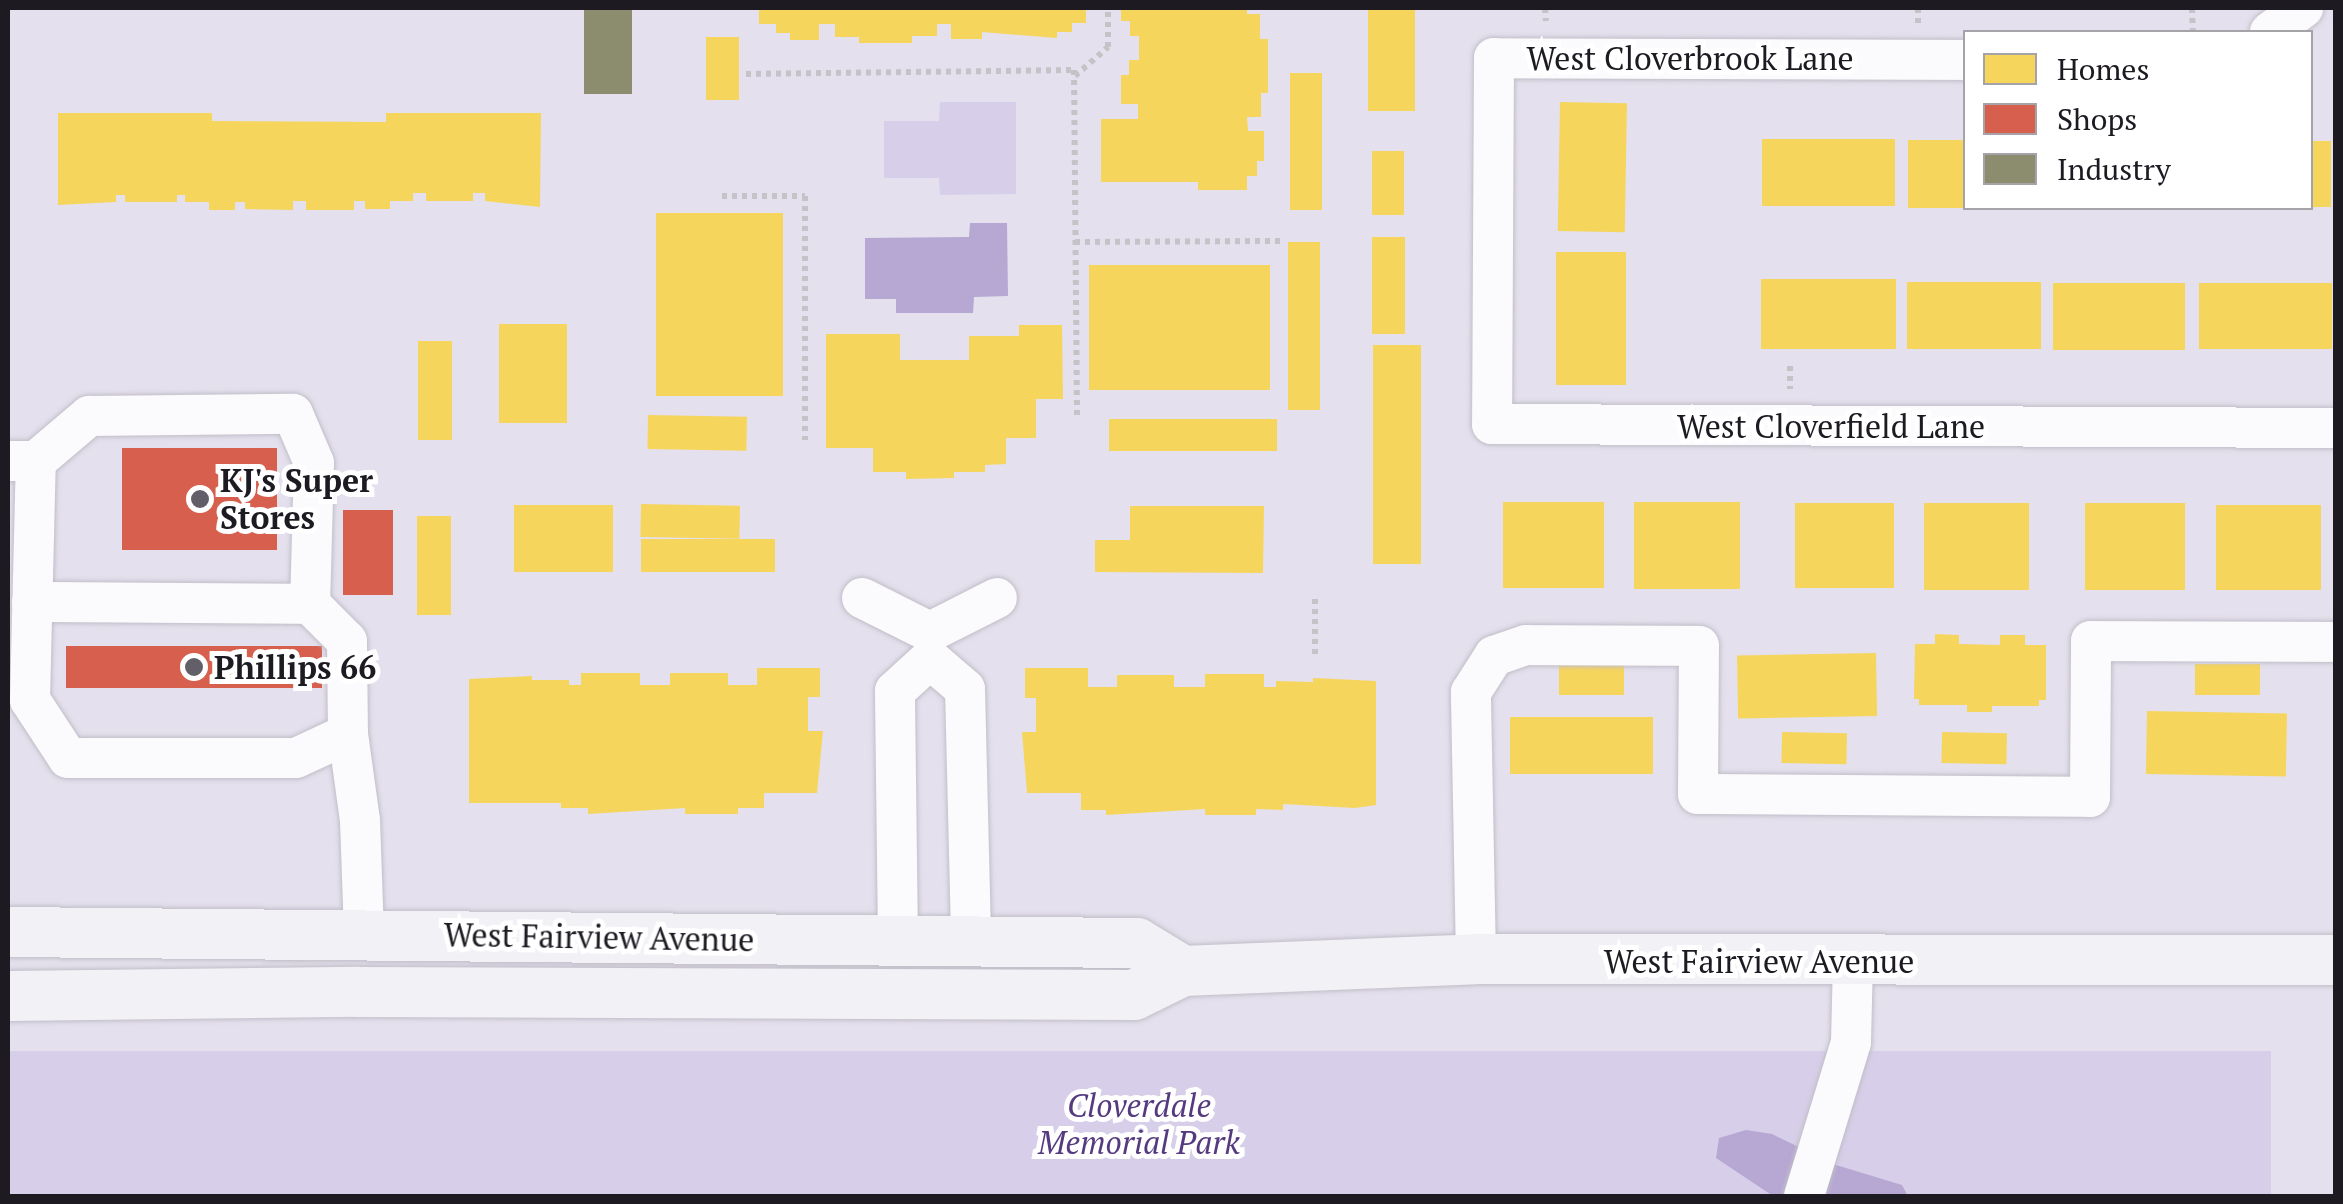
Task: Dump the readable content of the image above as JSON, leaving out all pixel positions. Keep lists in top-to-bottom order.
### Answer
{
  "streets": {
    "main road": ["West Fairview Avenue"],
    "street": ["West Cloverbrook Lane", "West Cloverfield Lane"]
  },
  "crossings": [
    ["West Cloverbrook Lane", "West Cloverfield Lane"]
  ],
  "parks": ["Cloverdale Memorial Park"],
  "places": ["KJ's Super Stores", "Phillips 66"],
  "legend": ["Homes", "Shops", "Industry"]
}
